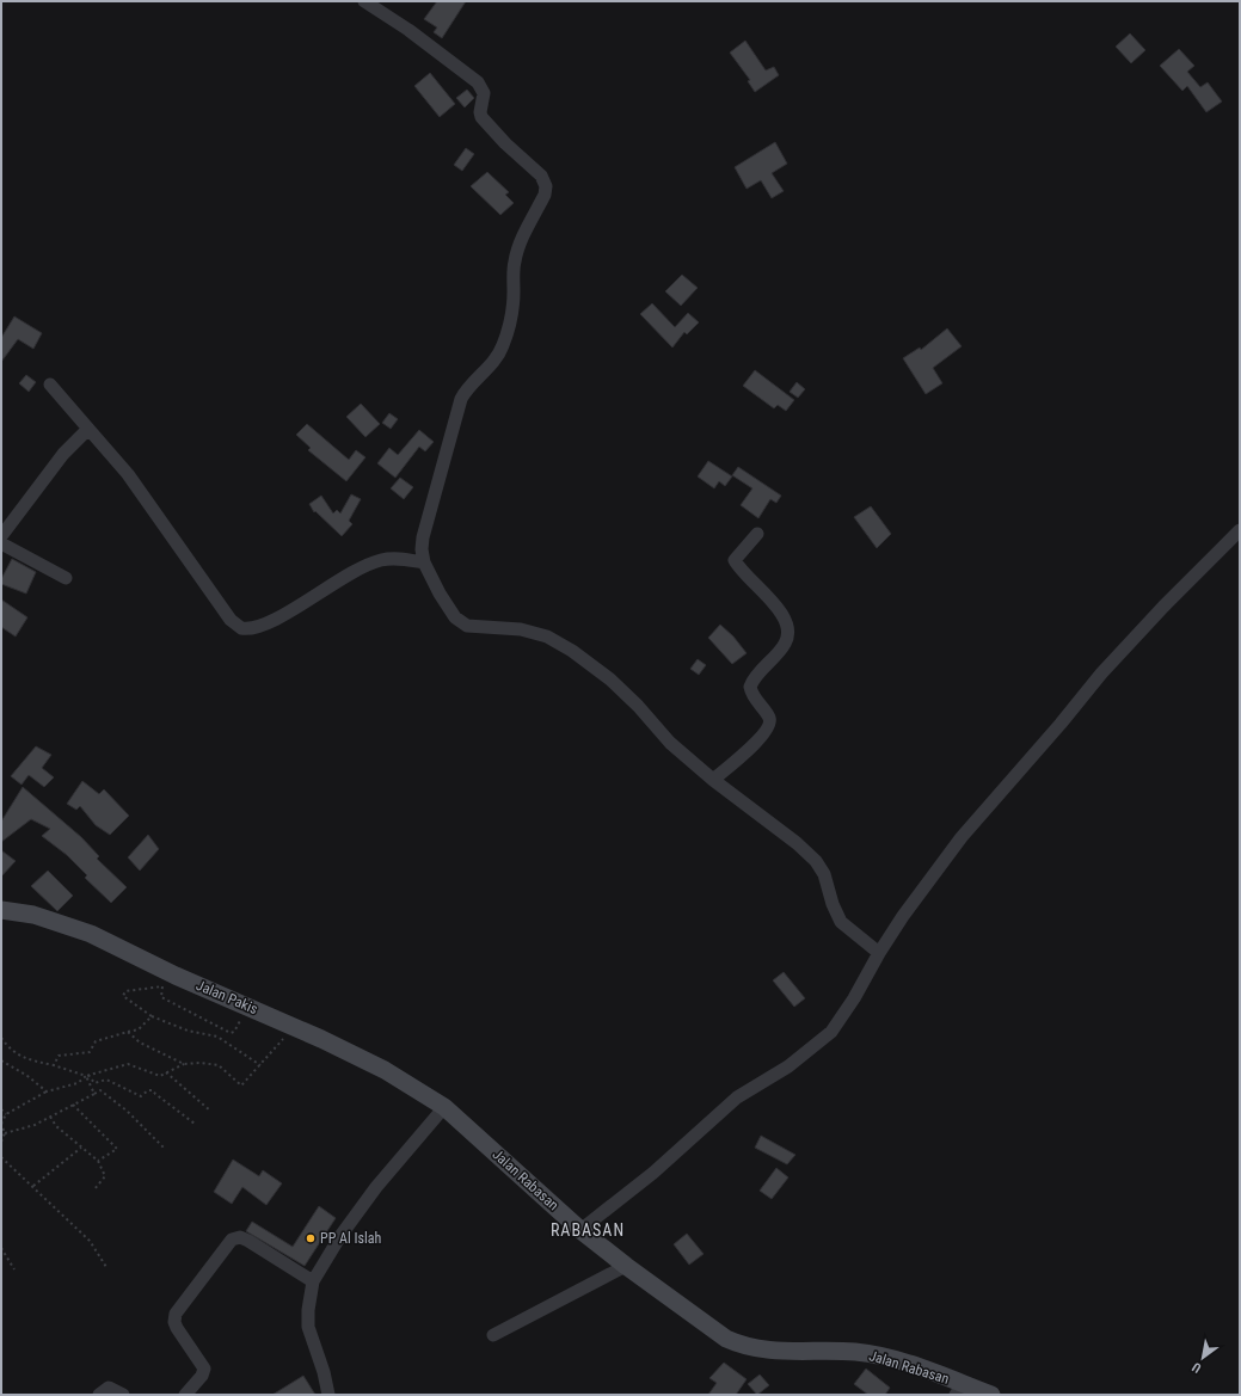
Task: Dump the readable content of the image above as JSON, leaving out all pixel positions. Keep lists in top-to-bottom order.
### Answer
{
  "streets": {
    "street": ["Jalan Pakis", "Jalan Rabasan"]
  },
  "crossings": [
    ["Jalan Pakis", "Jalan Rabasan"]
  ],
  "districts": ["RABASAN"],
  "places": ["PP Al Islah"],
  "north": "bottom left"
}
